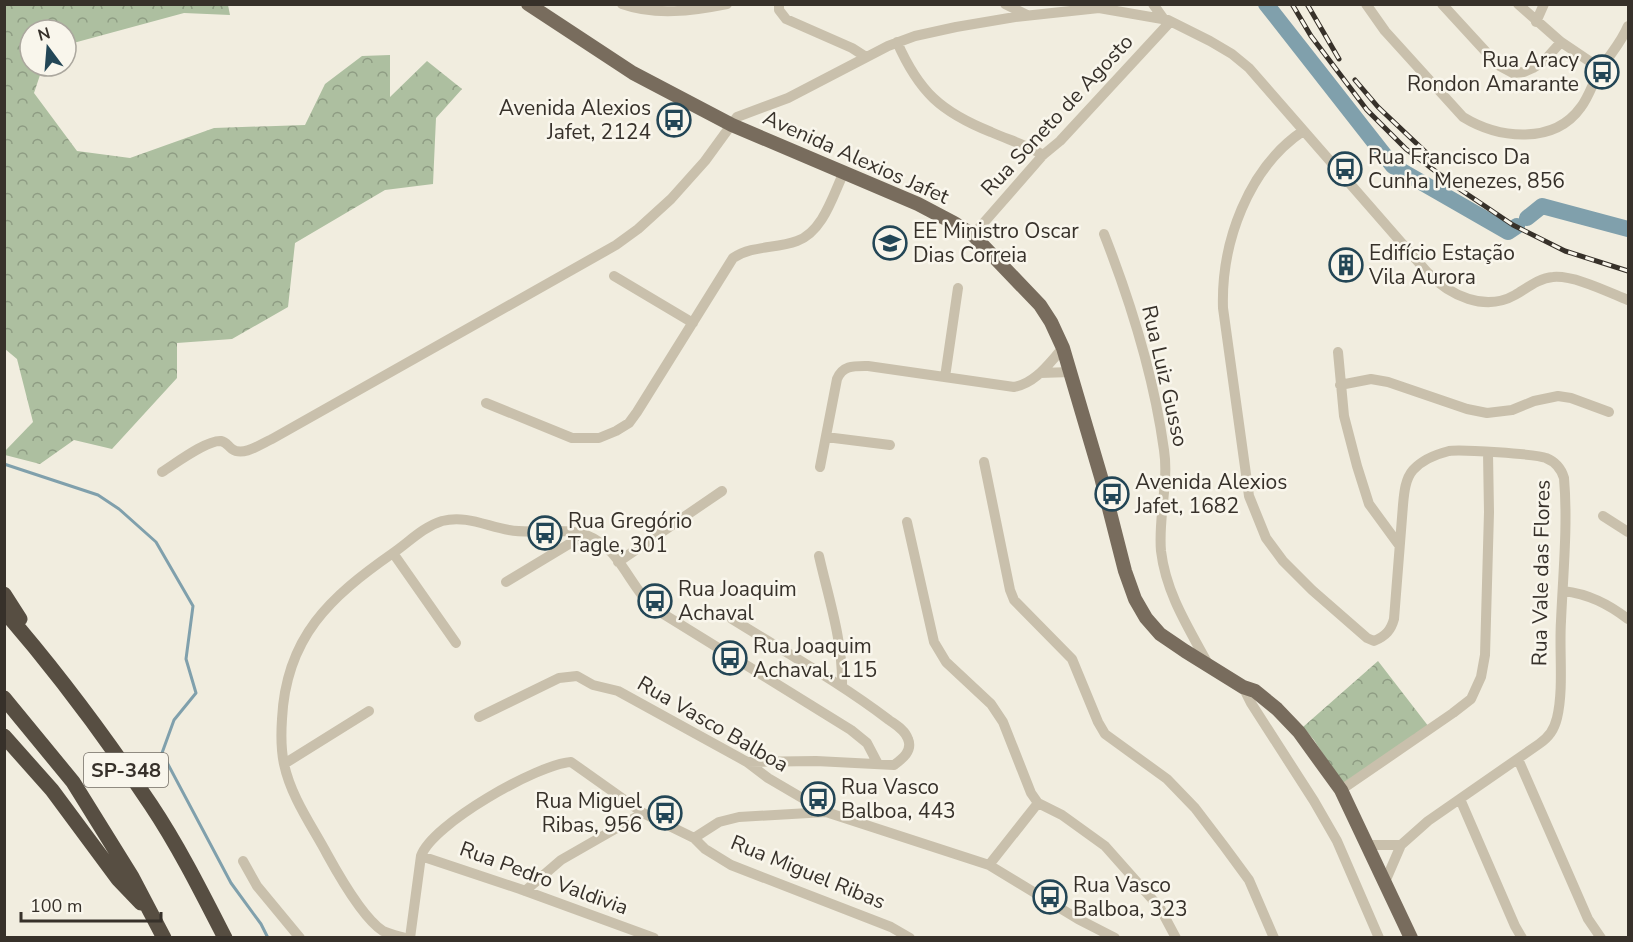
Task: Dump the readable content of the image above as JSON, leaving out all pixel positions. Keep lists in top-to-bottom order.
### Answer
{
  "streets": {
    "highway": ["SP-348"],
    "main road": ["Avenida Alexios Jafet"],
    "street": [
      "Rua Soneto de Agosto",
      "Rua Luiz Gusso",
      "Rua Vale das Flores",
      "Rua Vasco Balboa",
      "Rua Miguel Ribas",
      "Rua Pedro Valdivia"
    ]
  },
  "crossings": [
    ["Rua Soneto de Agosto", "Avenida Alexios Jafet"],
    ["Avenida Alexios Jafet", "Rua Luiz Gusso"],
    ["Avenida Alexios Jafet", "Rua Vale das Flores"],
    ["Rua Miguel Ribas", "Rua Pedro Valdivia"]
  ],
  "places": {
    "bus stop": [
      "Rua Aracy Rondon Amarante",
      "Avenida Alexios Jafet, 2124",
      "Rua Francisco Da Cunha Menezes, 856",
      "Avenida Alexios Jafet, 1682",
      "Rua Gregório Tagle, 301",
      "Rua Joaquim Achaval",
      "Rua Joaquim Achaval, 115",
      "Rua Vasco Balboa, 443",
      "Rua Miguel Ribas, 956",
      "Rua Vasco Balboa, 323"
    ],
    "school or university": ["EE Ministro Oscar Dias Correia"],
    "building": ["Edifício Estação Vila Aurora"]
  },
  "scale_bar": "100 m",
  "north": "top"
}
